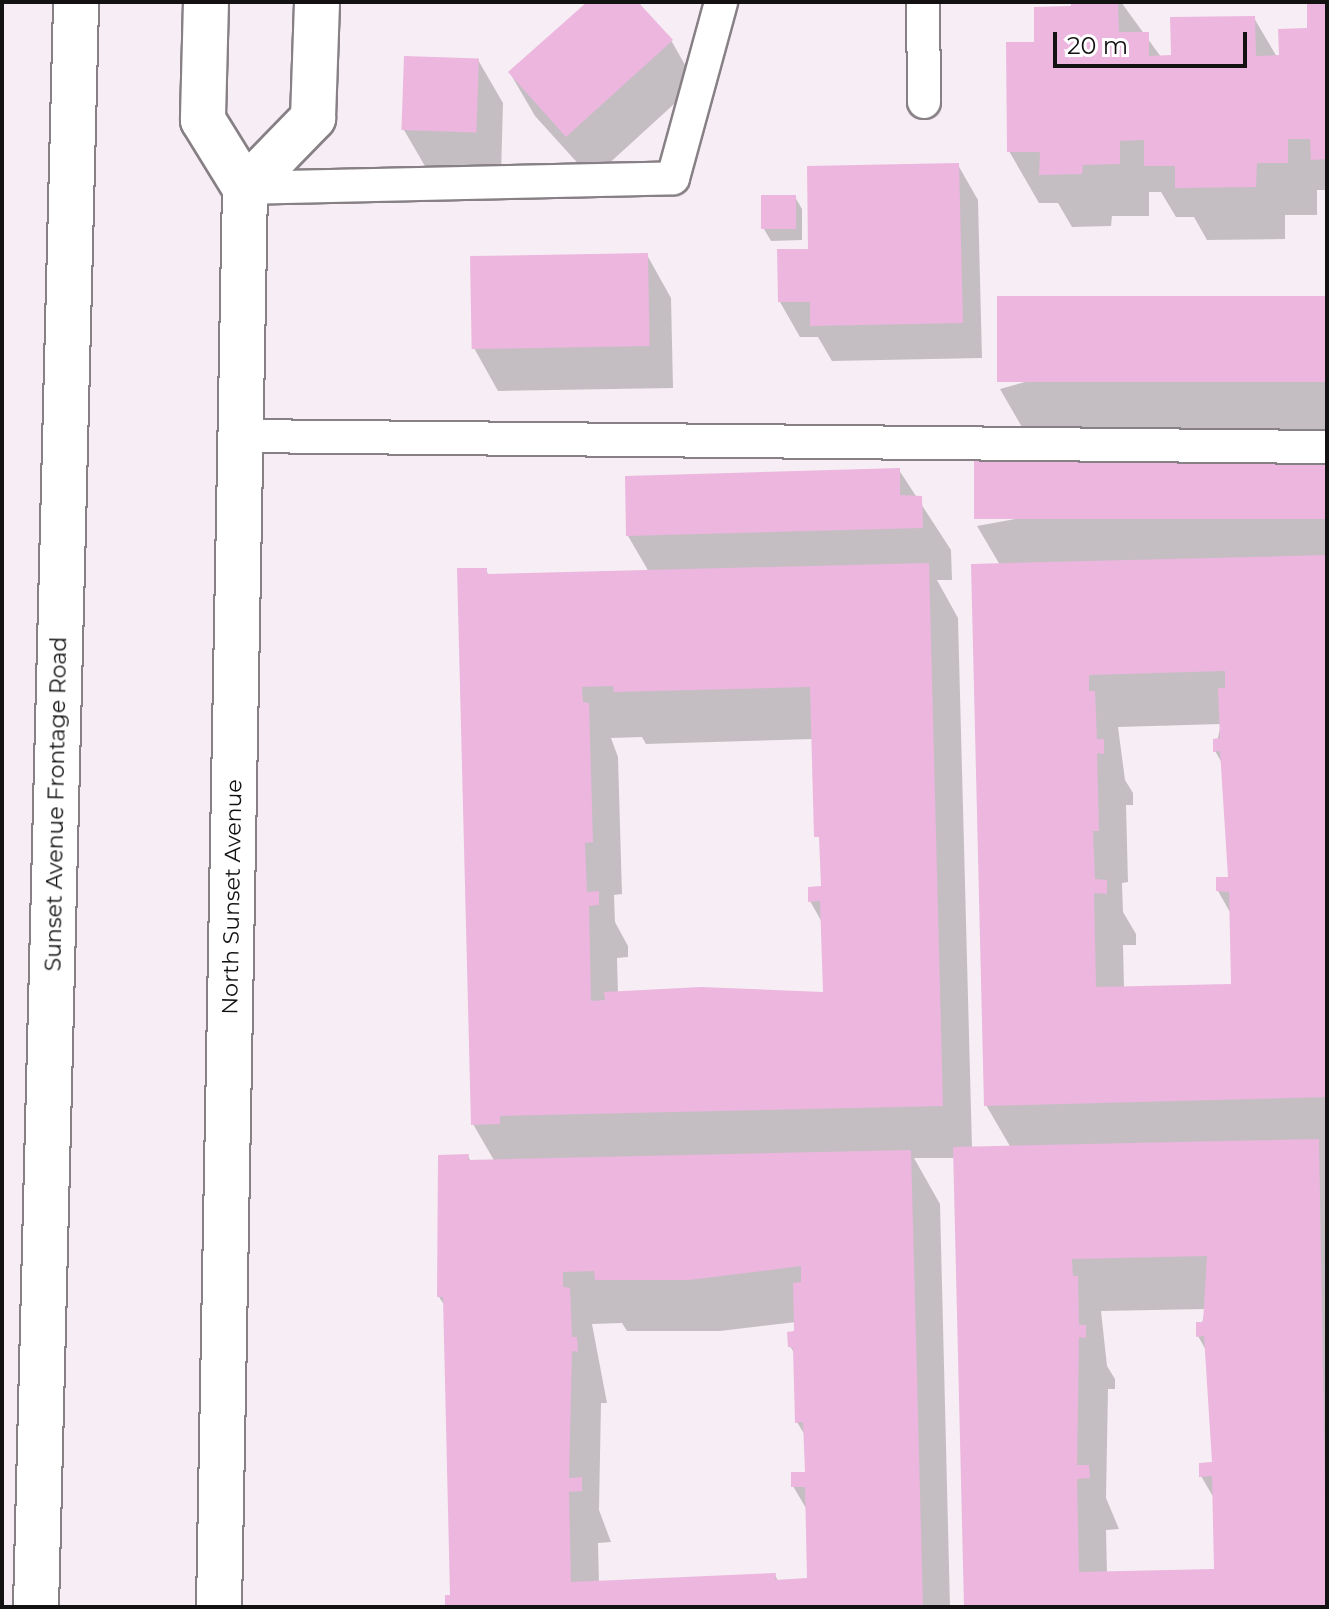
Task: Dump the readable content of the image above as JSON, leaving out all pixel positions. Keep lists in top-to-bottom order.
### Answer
{
  "streets": {
    "main road": ["Sunset Avenue Frontage Road", "North Sunset Avenue"]
  },
  "scale_bar": "20 m"
}
